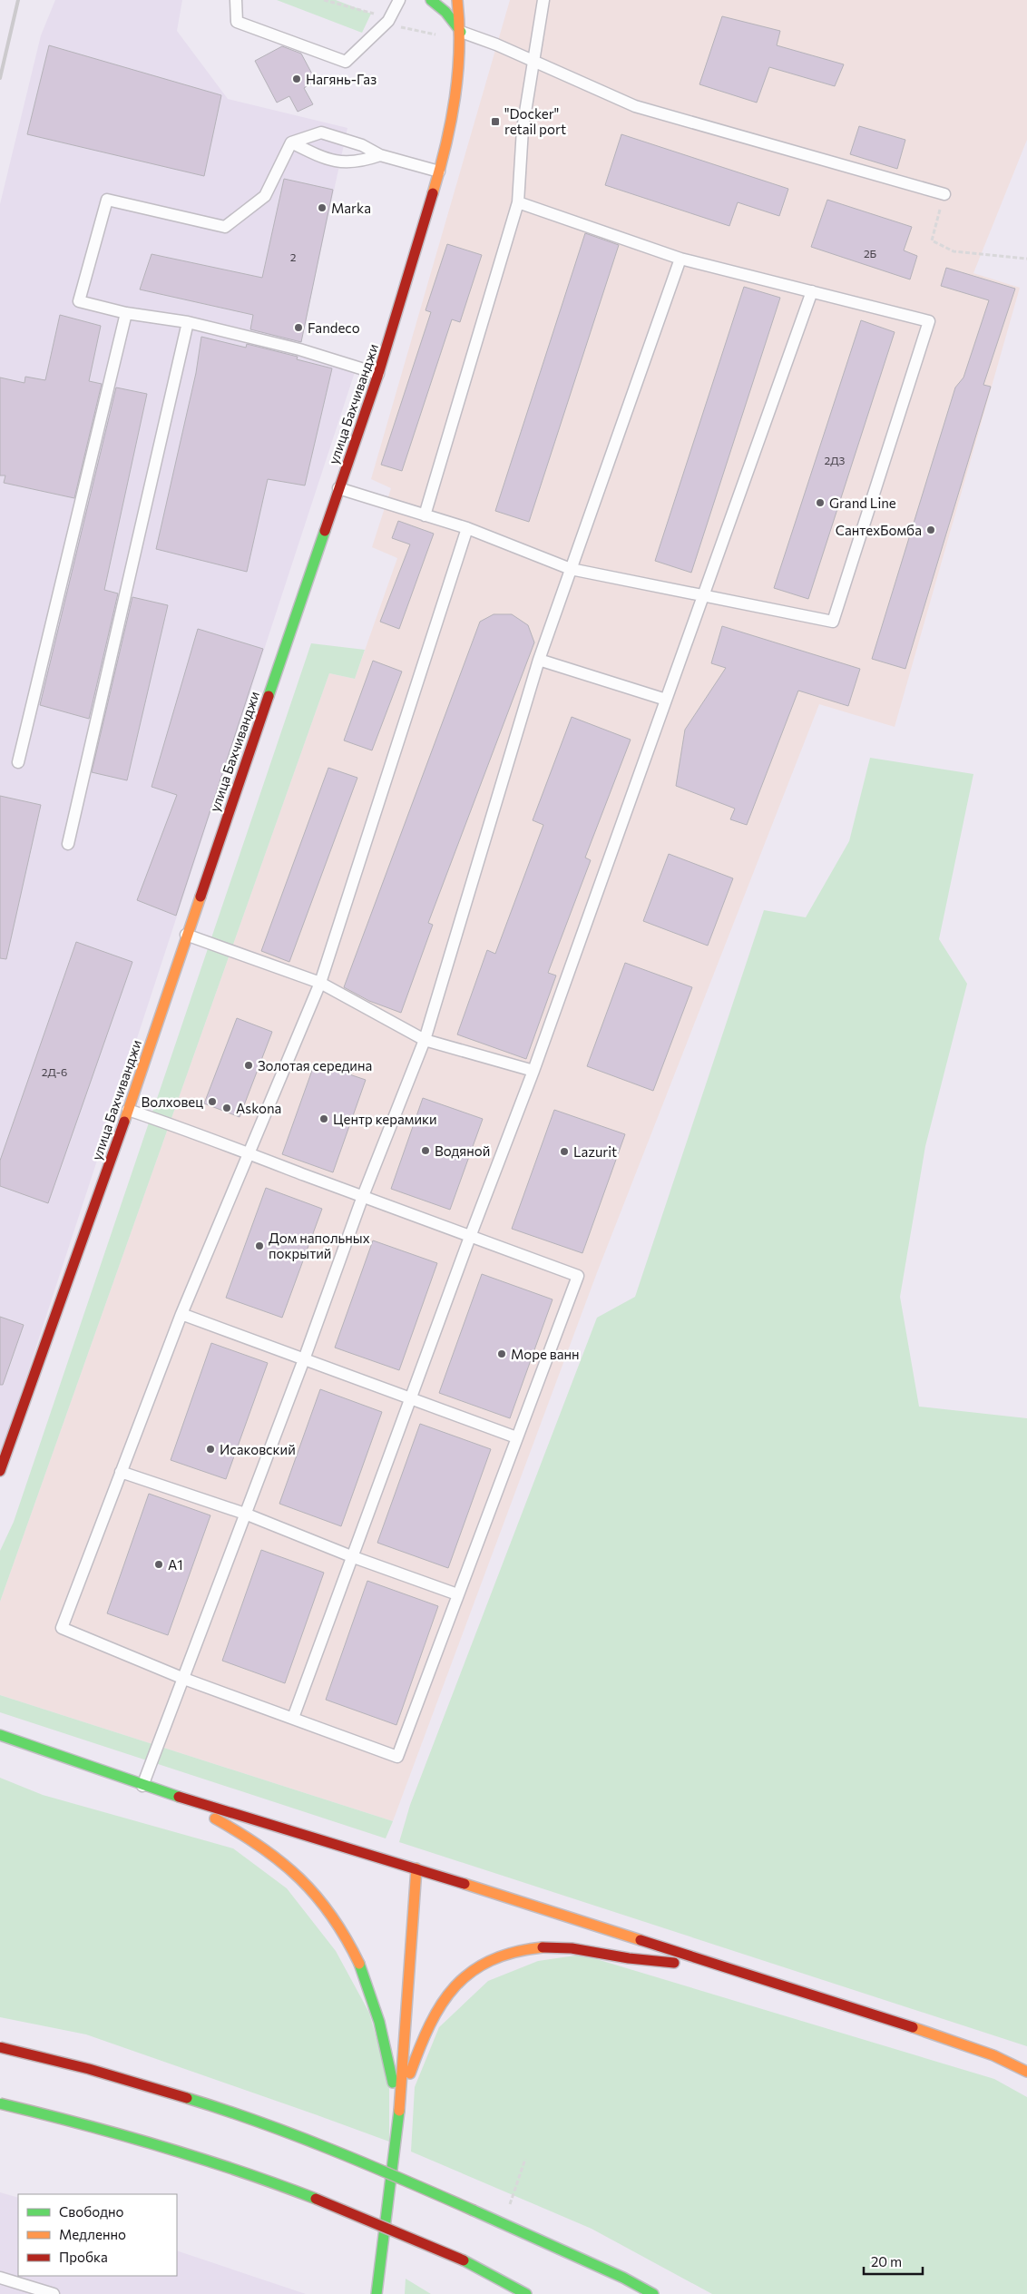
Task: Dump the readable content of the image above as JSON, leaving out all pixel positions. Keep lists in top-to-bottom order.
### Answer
{
  "streets": {
    "main road": ["улица Бахчиванджи"]
  },
  "places": {
    "other": [
      "Нагянь-Газ",
      "Marka",
      "Fandeco",
      "Grand Line",
      "СантехБомба",
      "Золотая середина",
      "Волховец",
      "Askona",
      "Центр керамики",
      "Водяной",
      "Lazurit",
      "Дом напольных покрытий",
      "Море ванн",
      "Исаковский",
      "A1"
    ],
    "transit": ["\"Docker\" retail port"]
  },
  "house_numbers": [
    "2Б",
    "2",
    "2Д3",
    "2Д-6"
  ],
  "legend": ["Свободно", "Медленно", "Пробка"],
  "scale_bar": "20 m"
}
